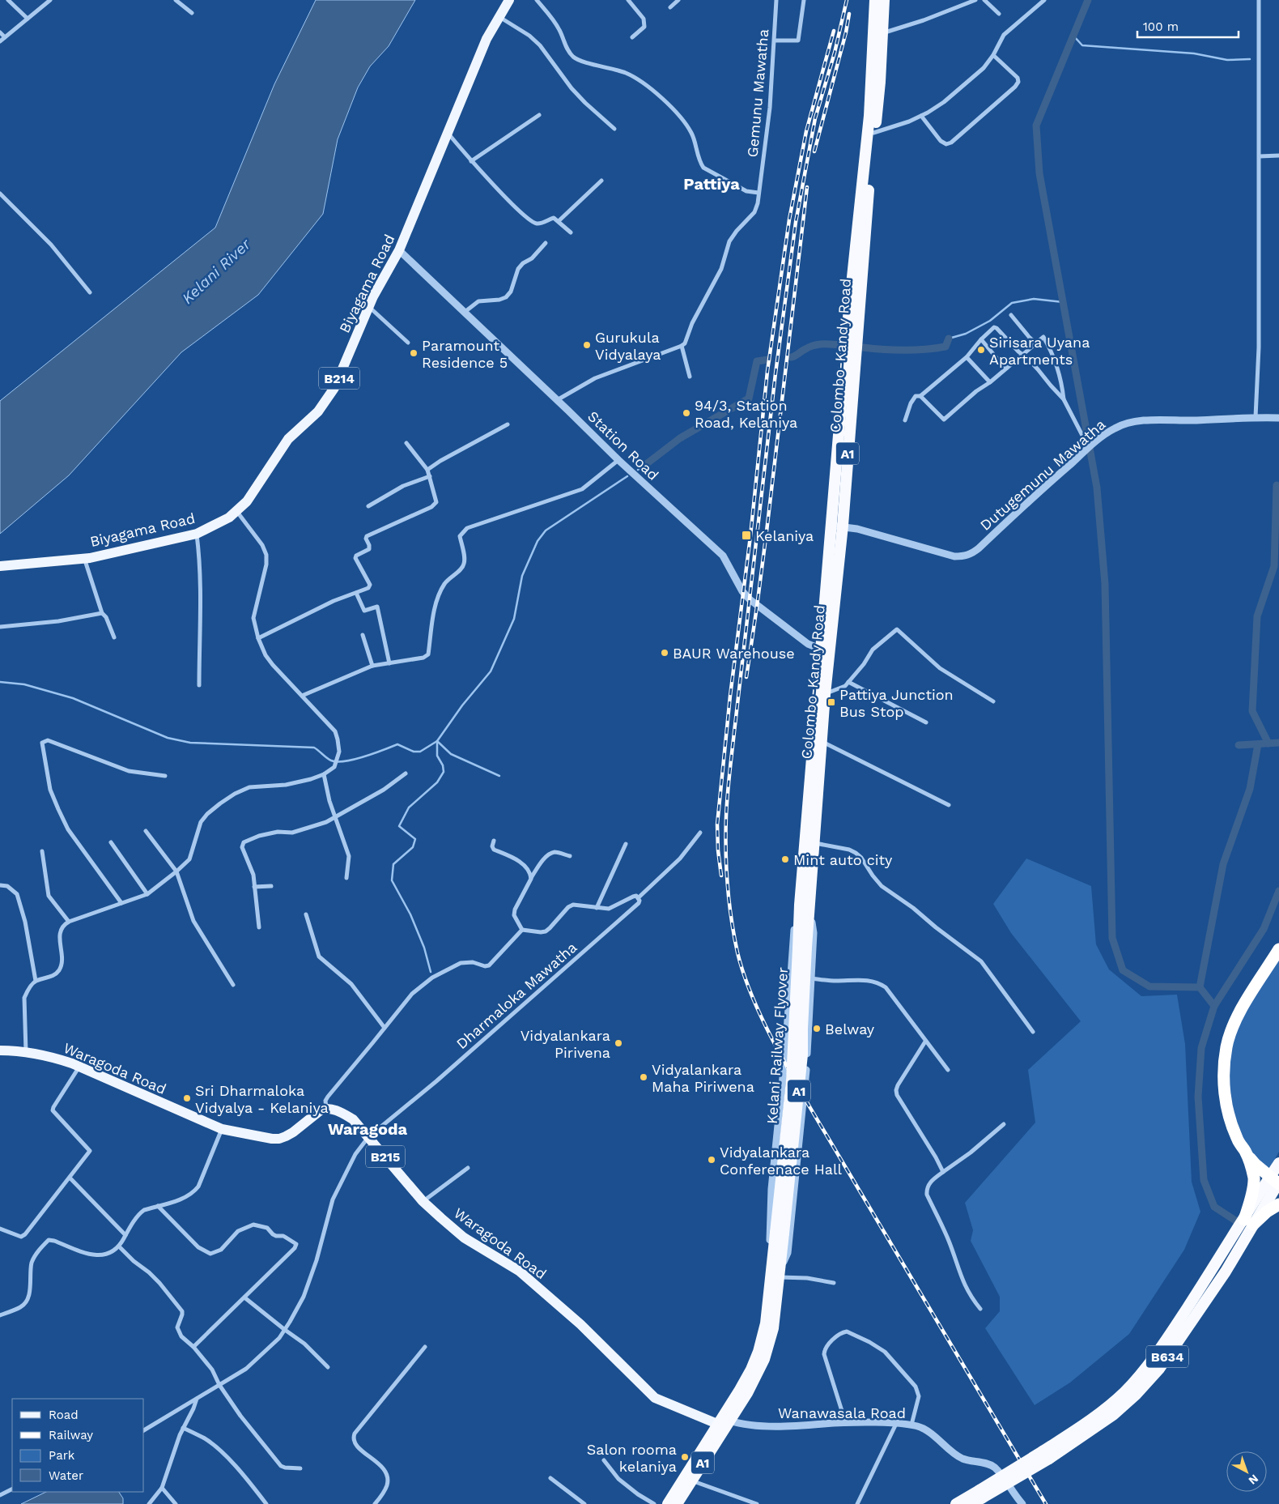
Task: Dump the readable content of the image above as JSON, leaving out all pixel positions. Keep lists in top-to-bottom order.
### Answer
{
  "streets": {
    "highway": [
      "Colombo-Kandy Road",
      "A1",
      "Kelani Railway Flyover",
      "B634"
    ],
    "main road": [
      "Biyagama Road",
      "B214",
      "Waragoda Road",
      "B215"
    ],
    "street": [
      "Gemunu Mawatha",
      "Station Road",
      "Dutugemunu Mawatha",
      "Dharmaloka Mawatha",
      "Wanawasala Road"
    ]
  },
  "crossings": [
    ["Biyagama Road", "Station Road"],
    ["Colombo-Kandy Road", "Station Road"],
    ["Colombo-Kandy Road", "Dutugemunu Mawatha"],
    ["Colombo-Kandy Road", "Kelani Railway Flyover"],
    ["A1", "Kelani Railway Flyover"],
    ["A1", "Waragoda Road"],
    ["A1", "Wanawasala Road"],
    ["Dharmaloka Mawatha", "Waragoda Road"]
  ],
  "districts": ["Pattiya", "Waragoda"],
  "water": ["Kelani River"],
  "places": {
    "other": [
      "Gurukula Vidyalaya",
      "Sirisara Uyana Apartments",
      "Paramount Residence 5",
      "94/3, Station Road, Kelaniya",
      "BAUR Warehouse",
      "Mint auto city",
      "Belway",
      "Vidyalankara Pirivena",
      "Vidyalankara Maha Piriwena",
      "Sri Dharmaloka Vidyalya - Kelaniya",
      "Vidyalankara Conferenace Hall",
      "Salon rooma kelaniya"
    ],
    "transit": ["Kelaniya", "Pattiya Junction Bus Stop"]
  },
  "legend": [
    "Road",
    "Railway",
    "Park",
    "Water"
  ],
  "scale_bar": "100 m",
  "north": "bottom right"
}
